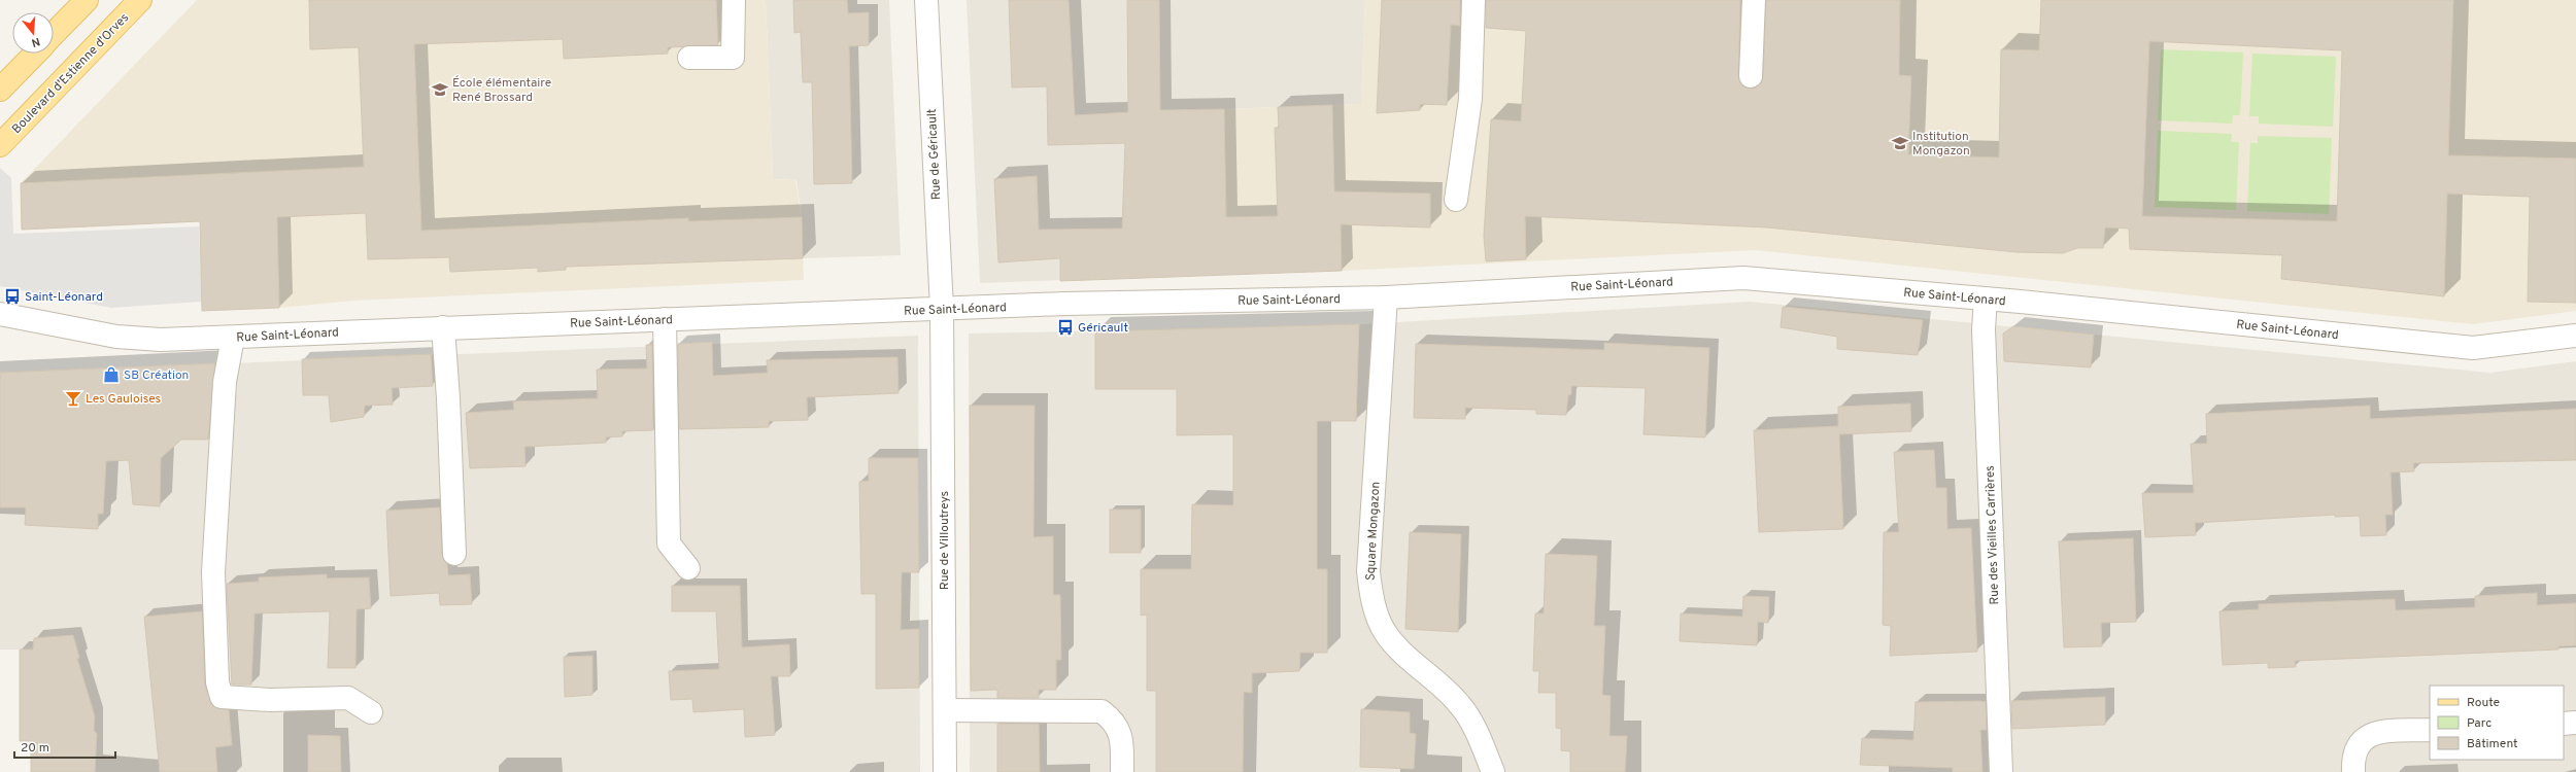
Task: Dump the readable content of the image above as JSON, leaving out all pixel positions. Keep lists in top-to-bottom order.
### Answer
{
  "streets": {
    "main road": ["Boulevard d'Estienne d'Orves"],
    "street": [
      "Rue de Géricault",
      "Rue Saint-Léonard",
      "Square Mongazon",
      "Rue des Vieilles Carrières",
      "Rue de Villoutreys"
    ]
  },
  "crossings": [
    ["Rue de Géricault", "Rue Saint-Léonard"],
    ["Rue de Géricault", "Rue de Villoutreys"],
    ["Rue Saint-Léonard", "Square Mongazon"],
    ["Rue Saint-Léonard", "Rue des Vieilles Carrières"],
    ["Rue Saint-Léonard", "Rue de Villoutreys"]
  ],
  "places": {
    "school or university": ["École élémentaire René Brossard", "Institution Mongazon"],
    "bus stop": ["Saint-Léonard", "Géricault"],
    "shop": ["SB Création"],
    "bar": ["Les Gauloises"]
  },
  "legend": ["Route", "Parc", "Bâtiment"],
  "scale_bar": "20 m",
  "north": "bottom"
}
